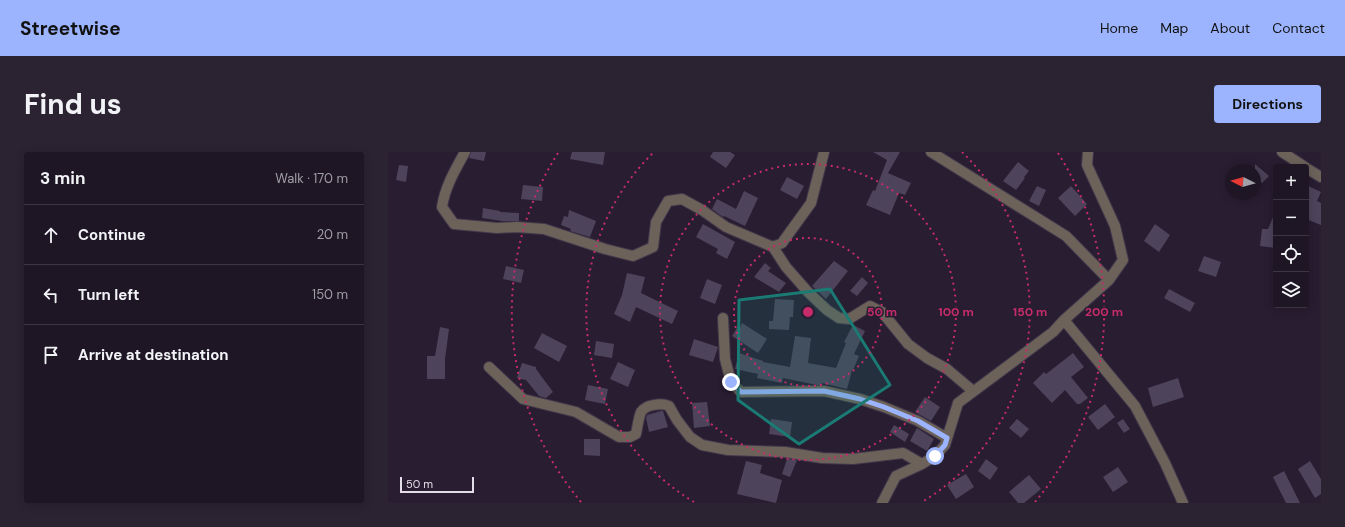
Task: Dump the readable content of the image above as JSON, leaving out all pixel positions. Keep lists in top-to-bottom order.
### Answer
{
  "scale_bar": "50 m",
  "north": "left",
  "page": {
    "header": "Streetwise",
    "nav": [
      "Home",
      "Map",
      "About",
      "Contact"
    ],
    "buttons": "Directions",
    "title": "Find us",
    "heading": ["3 min", "Walk · 170 m"],
    "map_buttons": ["+", "−"],
    "list": [
      ["Continue", "20 m"],
      ["Turn left", "150 m"],
      "Arrive at destination"
    ],
    "scale": "50 m"
  },
  "rings": [
    "50 m",
    "100 m",
    "150 m",
    "200 m"
  ]
}
